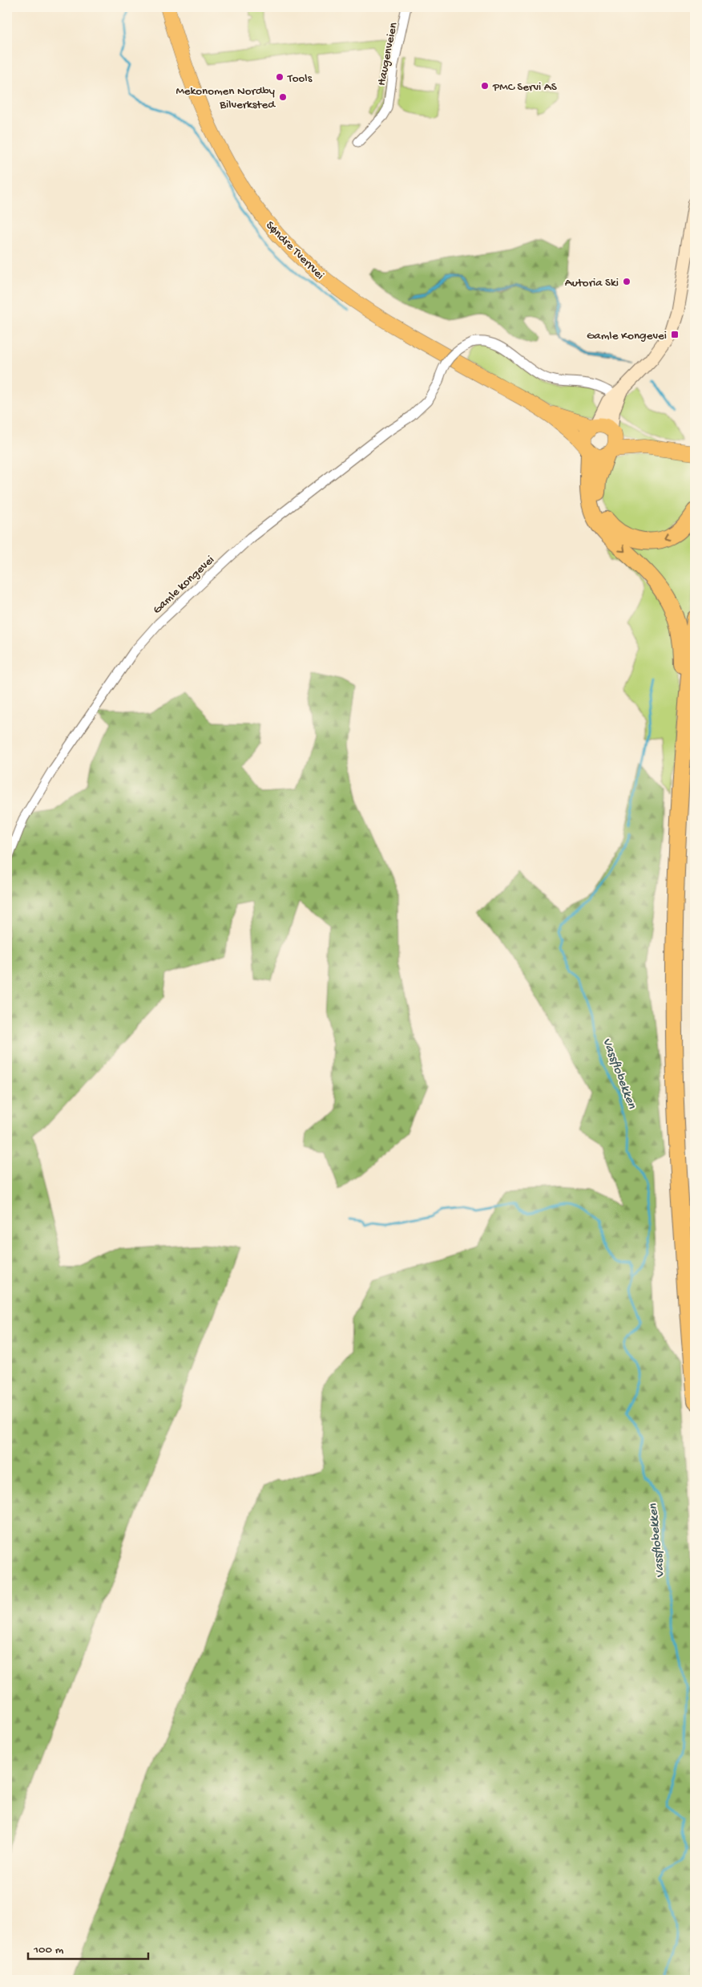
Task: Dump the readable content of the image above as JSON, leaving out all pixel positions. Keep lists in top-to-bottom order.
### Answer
{
  "streets": {
    "main road": ["Søndre Tverrvei"],
    "street": ["Haugenveien", "Gamle kongevei"]
  },
  "water": ["Vassflobekken"],
  "places": {
    "other": [
      "Tools",
      "PMC Servi AS",
      "Mekonomen Nordby Bilverksted",
      "Autoria Ski"
    ],
    "transit": ["Gamle Kongevei"]
  },
  "scale_bar": "100 m"
}
